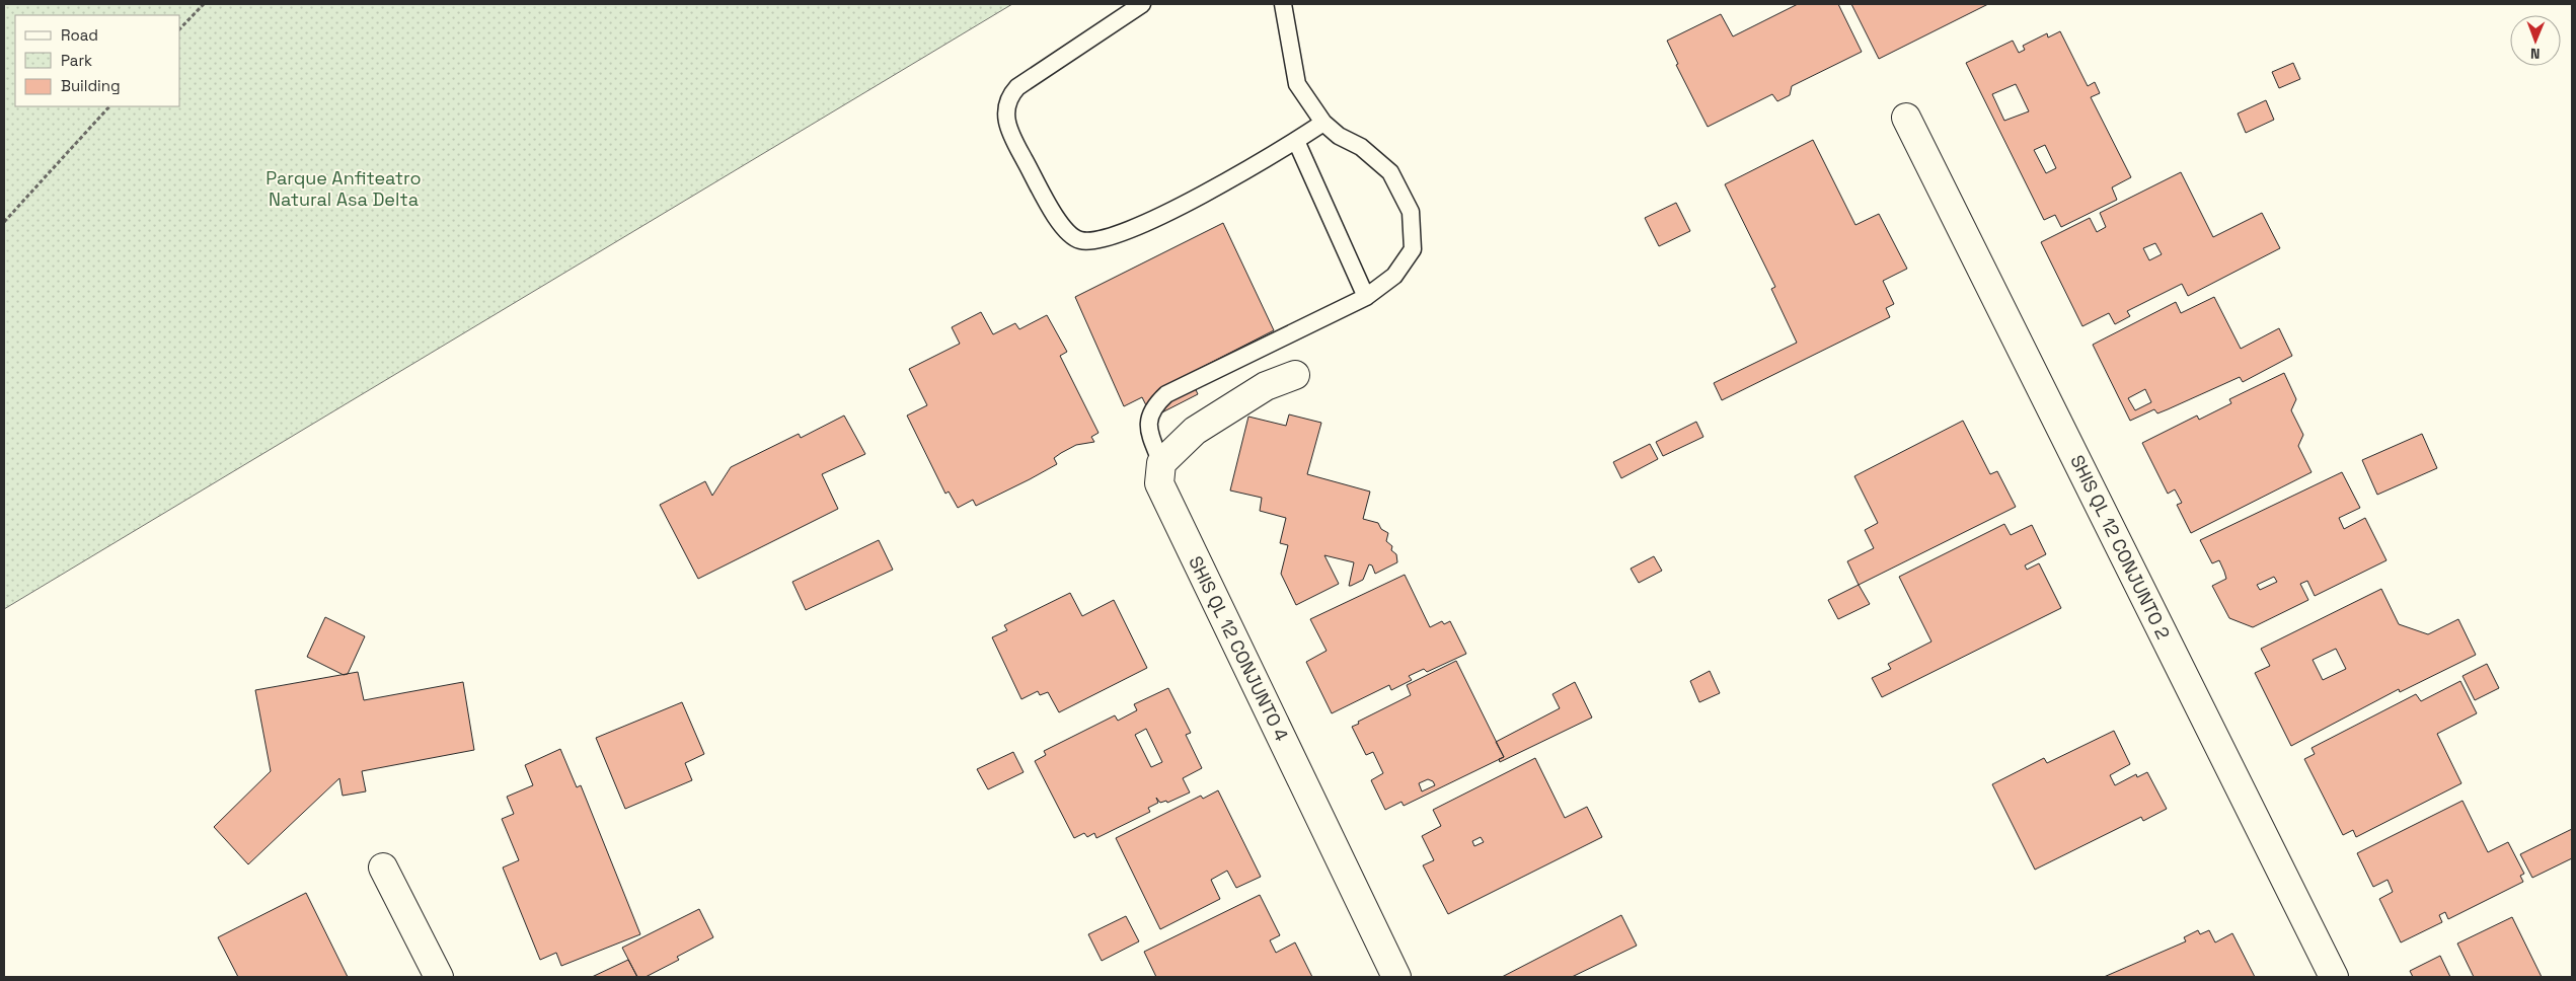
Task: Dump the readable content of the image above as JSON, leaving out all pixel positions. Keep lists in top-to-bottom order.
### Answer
{
  "streets": {
    "street": ["SHIS QL 12 CONJUNTO 2", "SHIS QL 12 CONJUNTO 4"]
  },
  "parks": ["Parque Anfiteatro Natural Asa Delta"],
  "legend": ["Road", "Park", "Building"],
  "north": "bottom"
}
